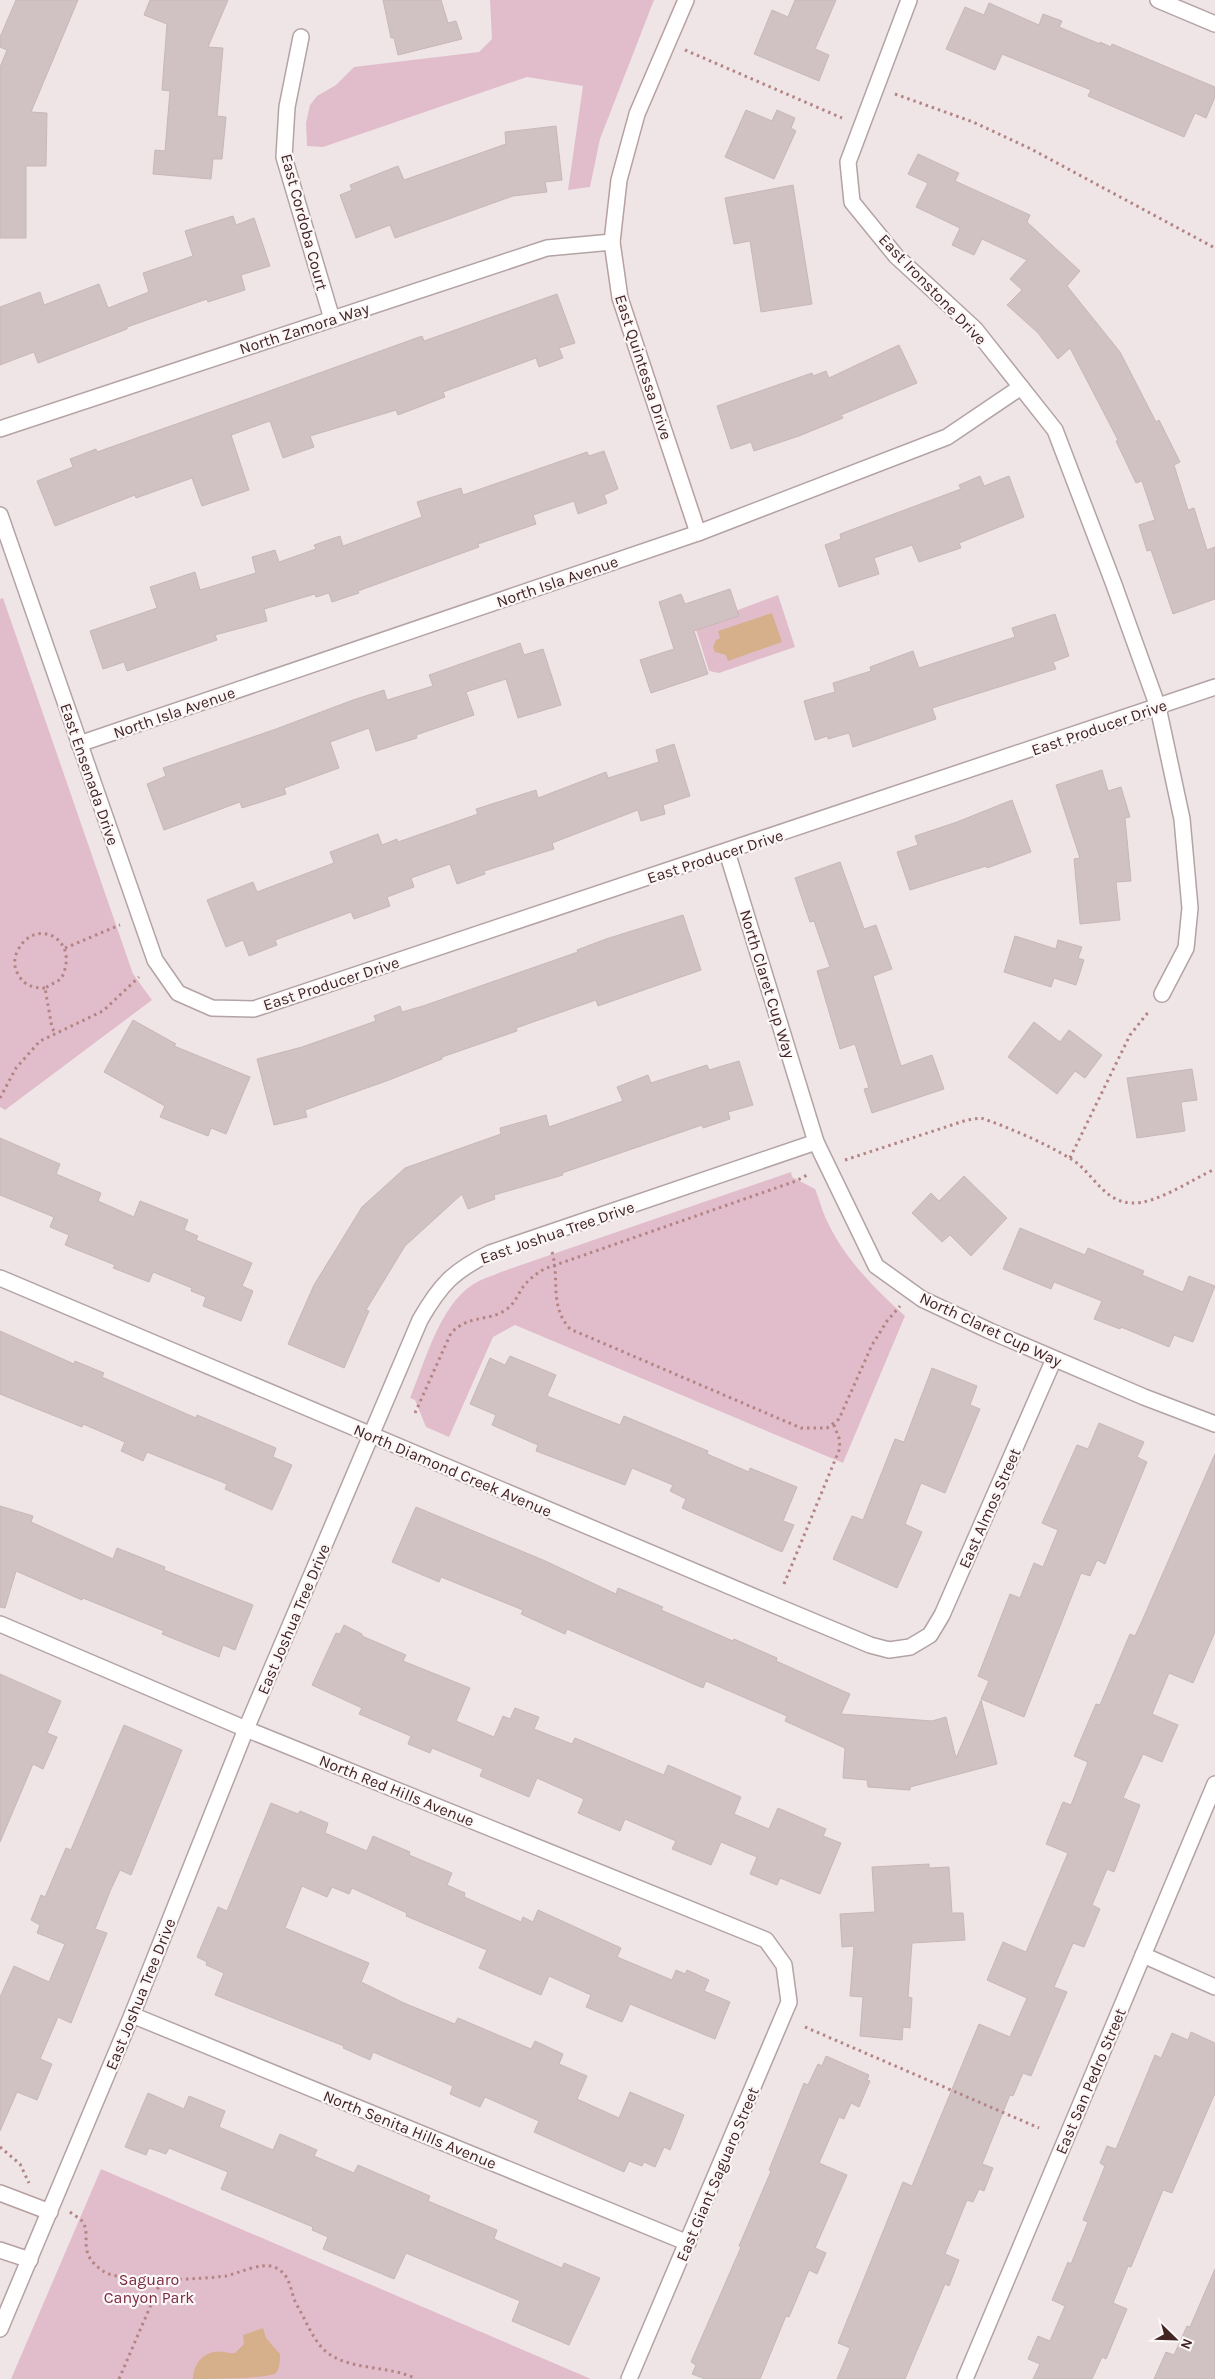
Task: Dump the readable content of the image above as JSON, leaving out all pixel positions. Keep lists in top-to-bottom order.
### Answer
{
  "streets": {
    "street": [
      "East Cordoba Court",
      "East Ironstone Drive",
      "North Zamora Way",
      "East Quintessa Drive",
      "North Isla Avenue",
      "East Producer Drive",
      "East Ensenada Drive",
      "North Claret Cup Way",
      "East Joshua Tree Drive",
      "North Diamond Creek Avenue",
      "East Almos Street",
      "North Red Hills Avenue",
      "East San Pedro Street",
      "North Senita Hills Avenue",
      "East Giant Saguaro Street"
    ]
  },
  "crossings": [
    ["East Cordoba Court", "North Zamora Way"],
    ["East Ironstone Drive", "North Isla Avenue"],
    ["East Ironstone Drive", "East Producer Drive"],
    ["North Zamora Way", "East Quintessa Drive"],
    ["East Quintessa Drive", "North Isla Avenue"],
    ["North Isla Avenue", "East Ensenada Drive"],
    ["East Producer Drive", "East Ensenada Drive"],
    ["East Producer Drive", "North Claret Cup Way"],
    ["North Claret Cup Way", "East Joshua Tree Drive"],
    ["North Claret Cup Way", "East Almos Street"],
    ["East Joshua Tree Drive", "North Diamond Creek Avenue"],
    ["East Joshua Tree Drive", "North Red Hills Avenue"],
    ["East Joshua Tree Drive", "North Senita Hills Avenue"],
    ["North Diamond Creek Avenue", "East Almos Street"],
    ["North Red Hills Avenue", "East Giant Saguaro Street"],
    ["North Senita Hills Avenue", "East Giant Saguaro Street"]
  ],
  "parks": ["Saguaro Canyon Park"],
  "north": "bottom right"
}
